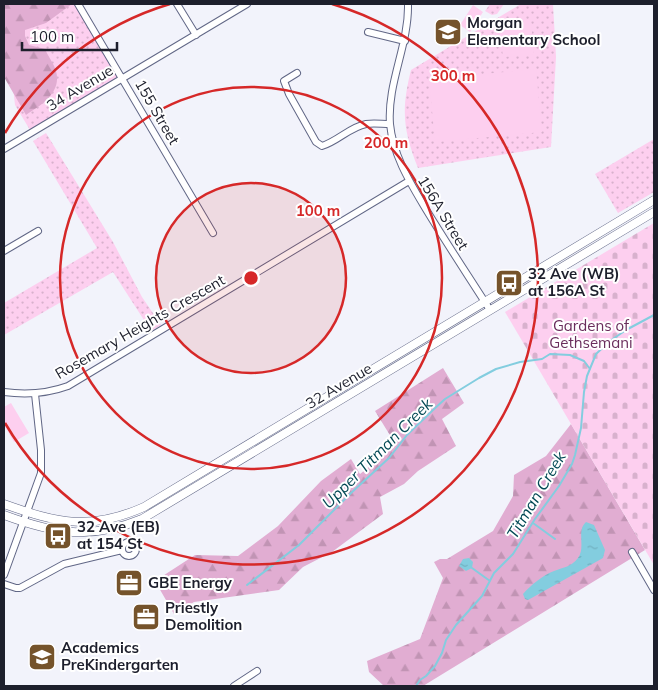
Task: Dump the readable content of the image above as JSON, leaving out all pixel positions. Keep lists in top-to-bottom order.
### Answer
{
  "streets": {
    "main road": ["32 Avenue"],
    "street": [
      "34 Avenue",
      "155 Street",
      "156A Street",
      "Rosemary Heights Crescent"
    ]
  },
  "crossings": [
    ["34 Avenue", "155 Street"],
    ["156A Street", "Rosemary Heights Crescent"],
    ["156A Street", "32 Avenue"]
  ],
  "water": ["Upper Titman Creek", "Titman Creek"],
  "parks": ["Gardens of Gethsemani"],
  "places": {
    "school or university": ["Morgan Elementary School", "Academics PreKindergarten"],
    "bus stop": ["32 Ave (WB) at 156A St", "32 Ave (EB) at 154 St"],
    "office": ["GBE Energy", "Priestly Demolition"]
  },
  "scale_bar": "100 m",
  "rings": ["300 m", "200 m", "100 m"]
}
